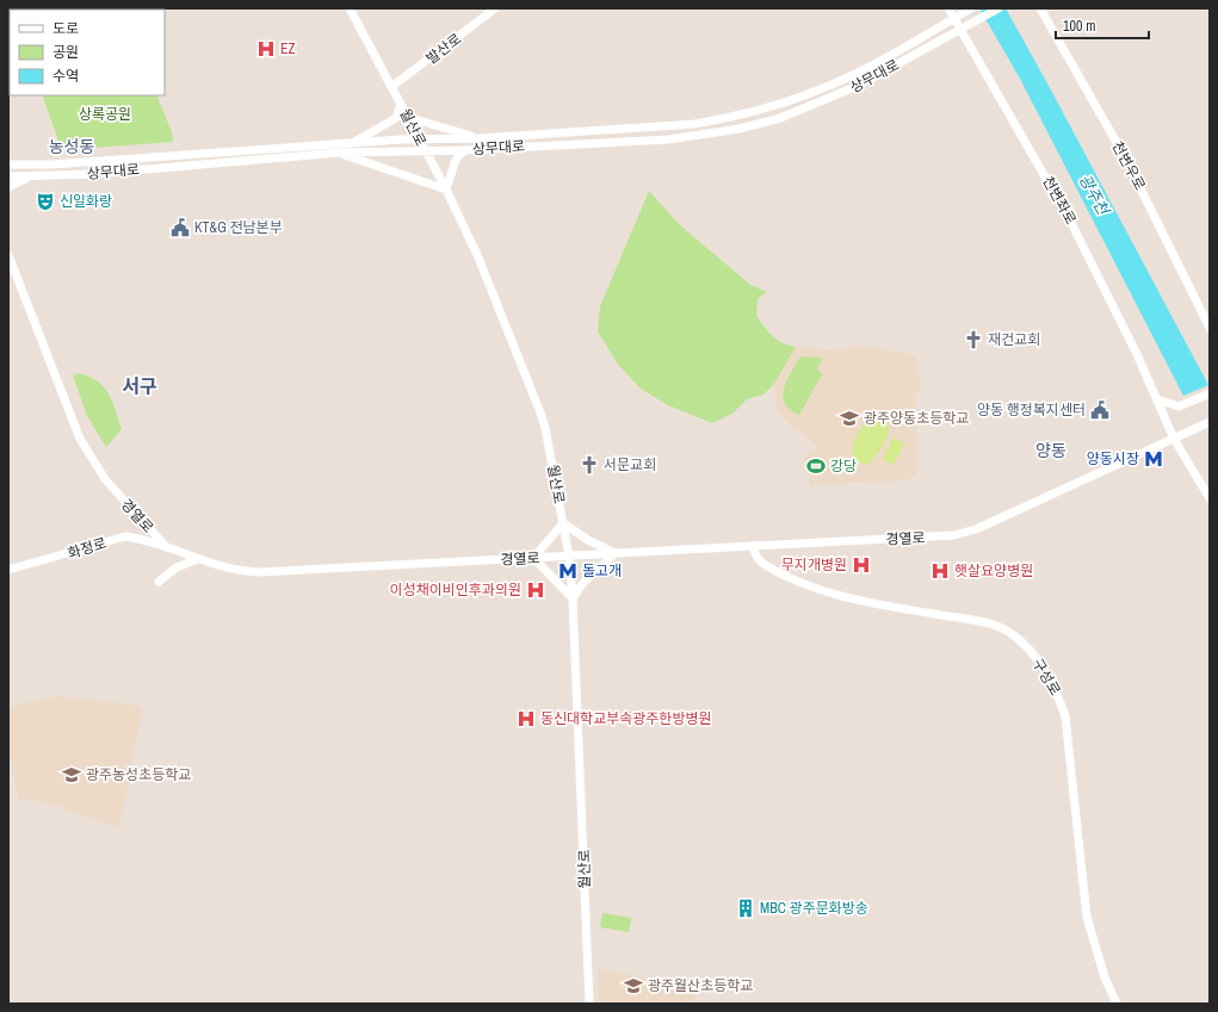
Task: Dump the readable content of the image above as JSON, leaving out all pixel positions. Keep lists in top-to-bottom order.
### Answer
{
  "streets": {
    "street": [
      "발산로",
      "상무대로",
      "월산로",
      "천변우로",
      "천변좌로",
      "경열로",
      "화정로",
      "구성로"
    ]
  },
  "crossings": [
    ["발산로", "월산로"],
    ["상무대로", "월산로"],
    ["상무대로", "천변좌로"],
    ["월산로", "경열로"],
    ["천변좌로", "경열로"],
    ["경열로", "화정로"],
    ["경열로", "구성로"]
  ],
  "districts": ["농성동", "서구", "양동"],
  "water": ["광주천"],
  "parks": ["상록공원"],
  "places": {
    "hospital": [
      "EZ",
      "무지개병원",
      "햇살요양병원",
      "이성채이비인후과의원",
      "동신대학교부속광주한방병원"
    ],
    "theatre": ["신일화랑"],
    "public building": ["KT&G 전남본부", "양동 행정복지센터"],
    "church": ["재건교회", "서문교회"],
    "school or university": ["광주양동초등학교", "광주농성초등학교", "광주월산초등학교"],
    "metro station": ["양동시장", "돌고개"],
    "sports": ["강당"],
    "building": ["MBC 광주문화방송"]
  },
  "legend": ["도로", "공원", "수역"],
  "scale_bar": "100 m"
}
